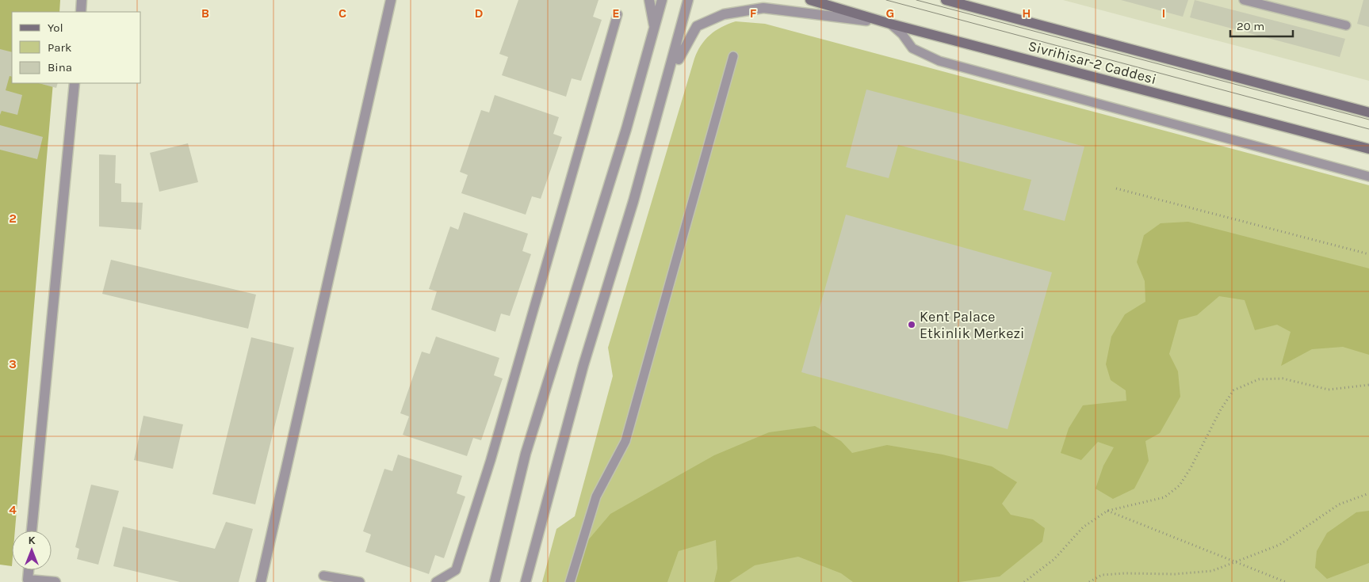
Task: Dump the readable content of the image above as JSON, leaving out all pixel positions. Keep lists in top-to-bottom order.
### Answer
{
  "streets": {
    "main road": ["Sivrihisar-2 Caddesi"]
  },
  "places": ["Kent Palace Etkinlik Merkezi"],
  "legend": ["Yol", "Park", "Bina"],
  "scale_bar": "20 m",
  "north": "top",
  "grid": {
    "columns": [
      "B",
      "C",
      "D",
      "E",
      "F",
      "G",
      "H",
      "I"
    ],
    "rows": ["2", "3", "4"]
  }
}
